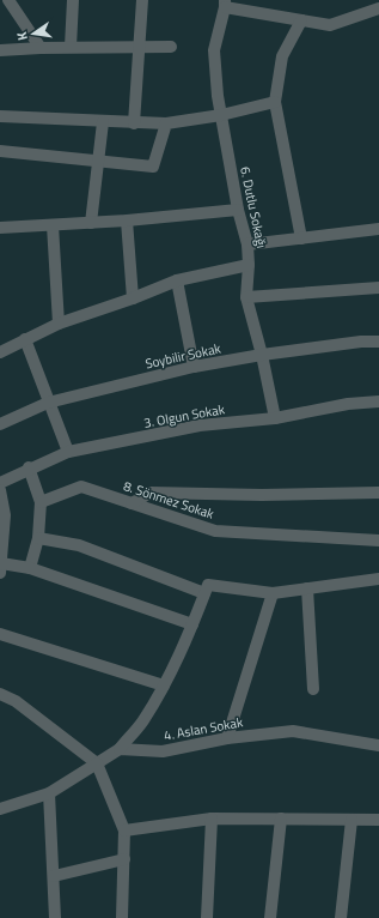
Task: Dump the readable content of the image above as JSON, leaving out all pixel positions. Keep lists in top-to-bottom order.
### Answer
{
  "streets": {
    "street": [
      "6. Dutlu Sokağı",
      "Soybilir Sokak",
      "3. Olgun Sokak",
      "8. Sönmez Sokak",
      "4. Aslan Sokak"
    ]
  },
  "crossings": [
    ["6. Dutlu Sokağı", "Soybilir Sokak"],
    ["6. Dutlu Sokağı", "3. Olgun Sokak"]
  ],
  "north": "left"
}
